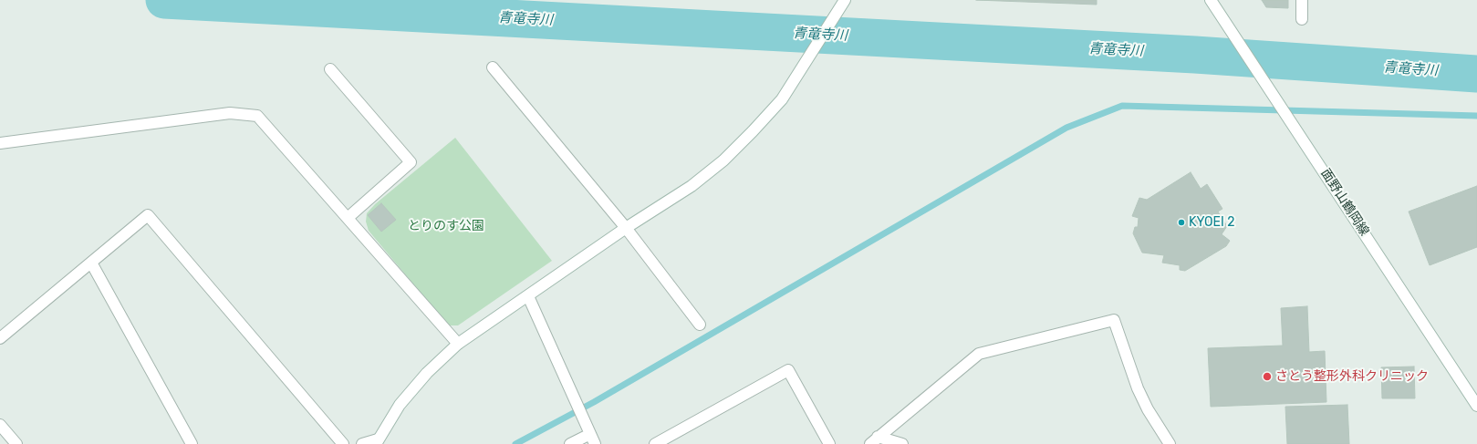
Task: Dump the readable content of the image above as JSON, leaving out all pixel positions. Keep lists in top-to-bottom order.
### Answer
{
  "streets": {
    "street": ["面野山鶴岡線"]
  },
  "water": ["青竜寺川"],
  "parks": ["とりのす公園"],
  "places": ["KYOEI 2", "さとう整形外科クリニック"]
}
